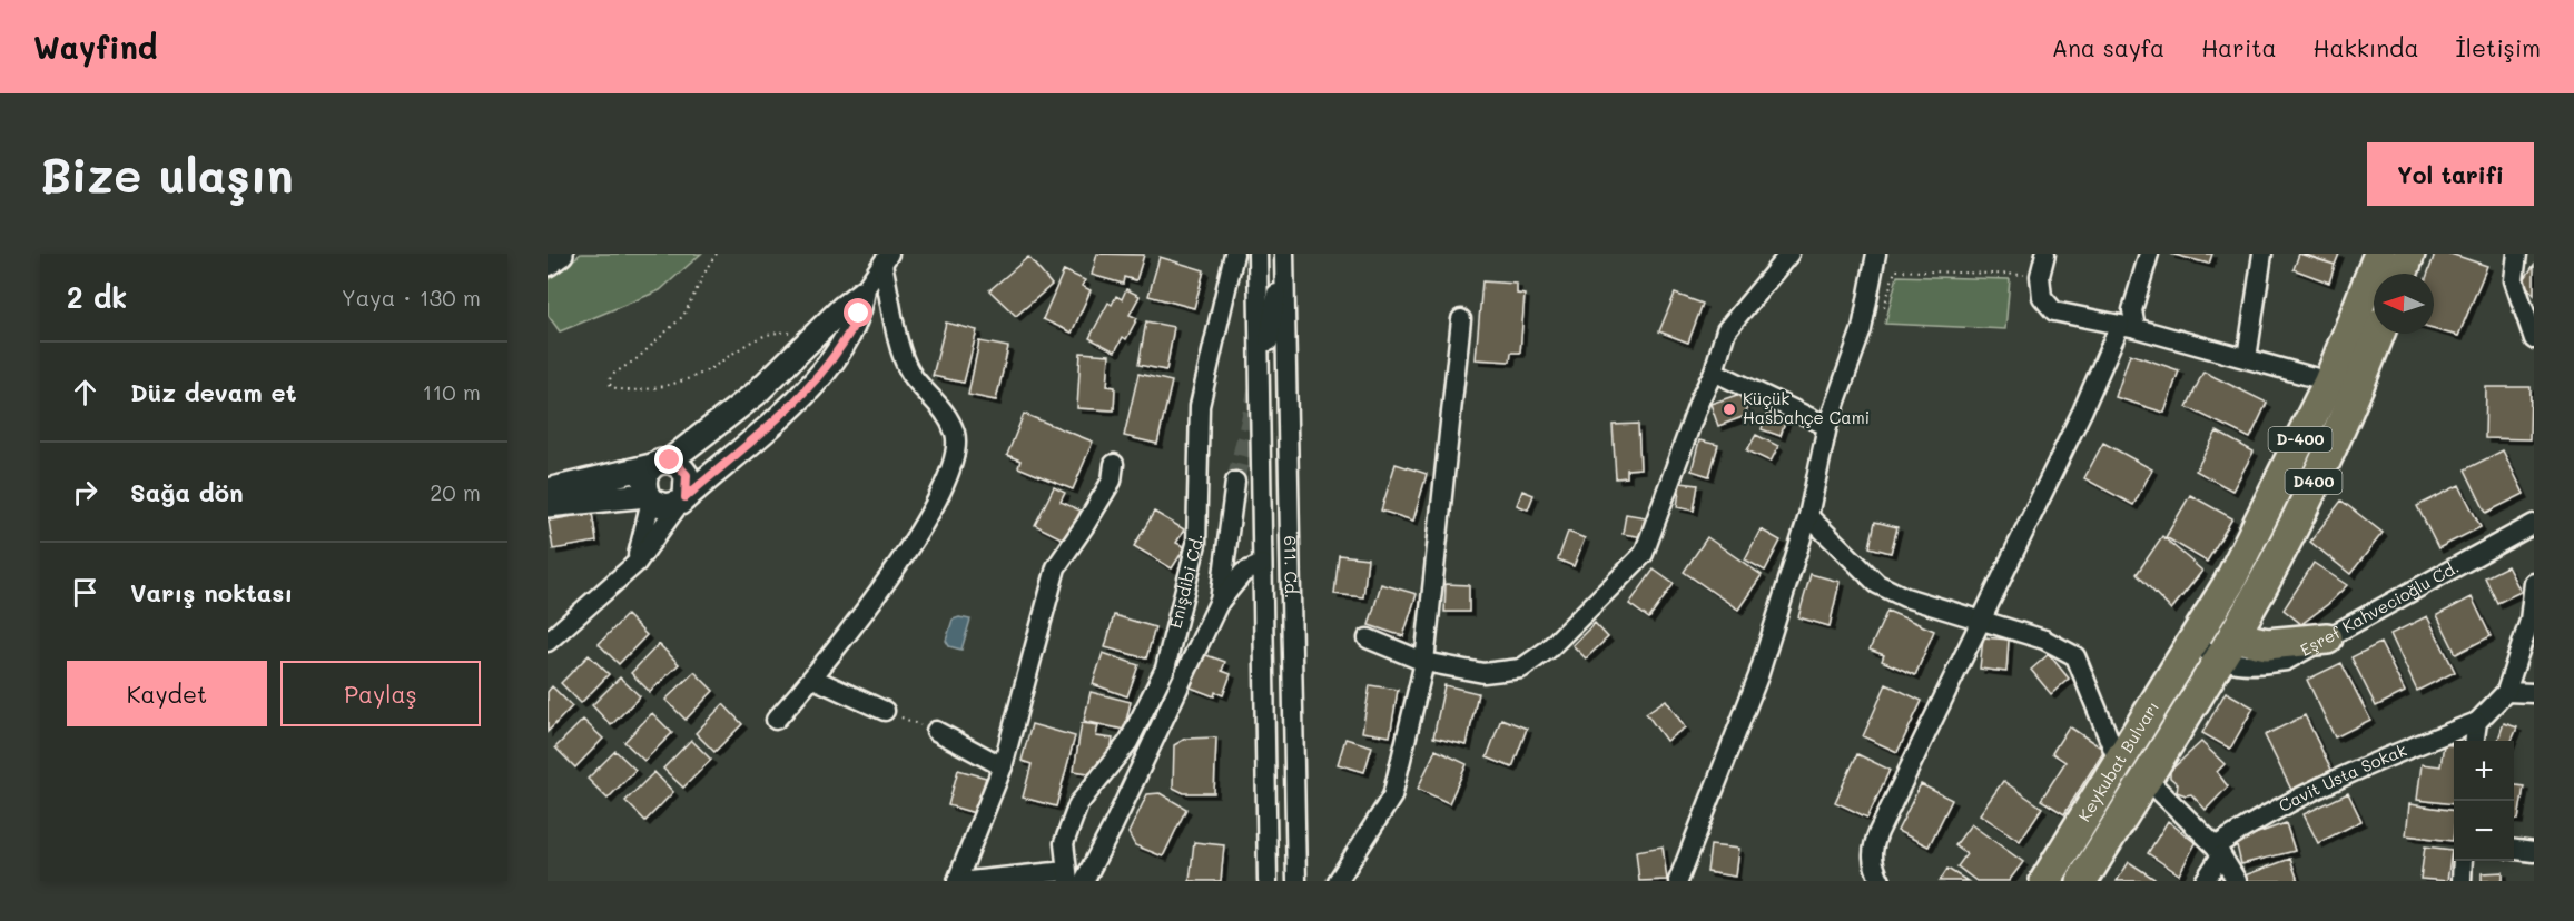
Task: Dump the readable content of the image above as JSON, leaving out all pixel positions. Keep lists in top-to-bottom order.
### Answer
{
  "streets": {
    "highway": ["D-400", "D400", "Keykubat Bulvarı"],
    "street": [
      "611. Cd.",
      "Enişdibi Cd.",
      "Eşref Kahvecioğlu Cd.",
      "Cavit Usta Sokak"
    ]
  },
  "crossings": [
    ["611. Cd.", "Enişdibi Cd."]
  ],
  "places": ["Küçük Hasbahçe Cami"],
  "north": "left",
  "page": {
    "header": "Wayfind",
    "nav": [
      "Ana sayfa",
      "Harita",
      "Hakkında",
      "İletişim"
    ],
    "buttons": [
      "Yol tarifi",
      ["Kaydet", "Paylaş"]
    ],
    "title": "Bize ulaşın",
    "heading": ["2 dk", "Yaya · 130 m"],
    "list": [
      ["Düz devam et", "110 m"],
      ["Sağa dön", "20 m"],
      "Varış noktası"
    ],
    "map_buttons": ["+", "−"]
  }
}
